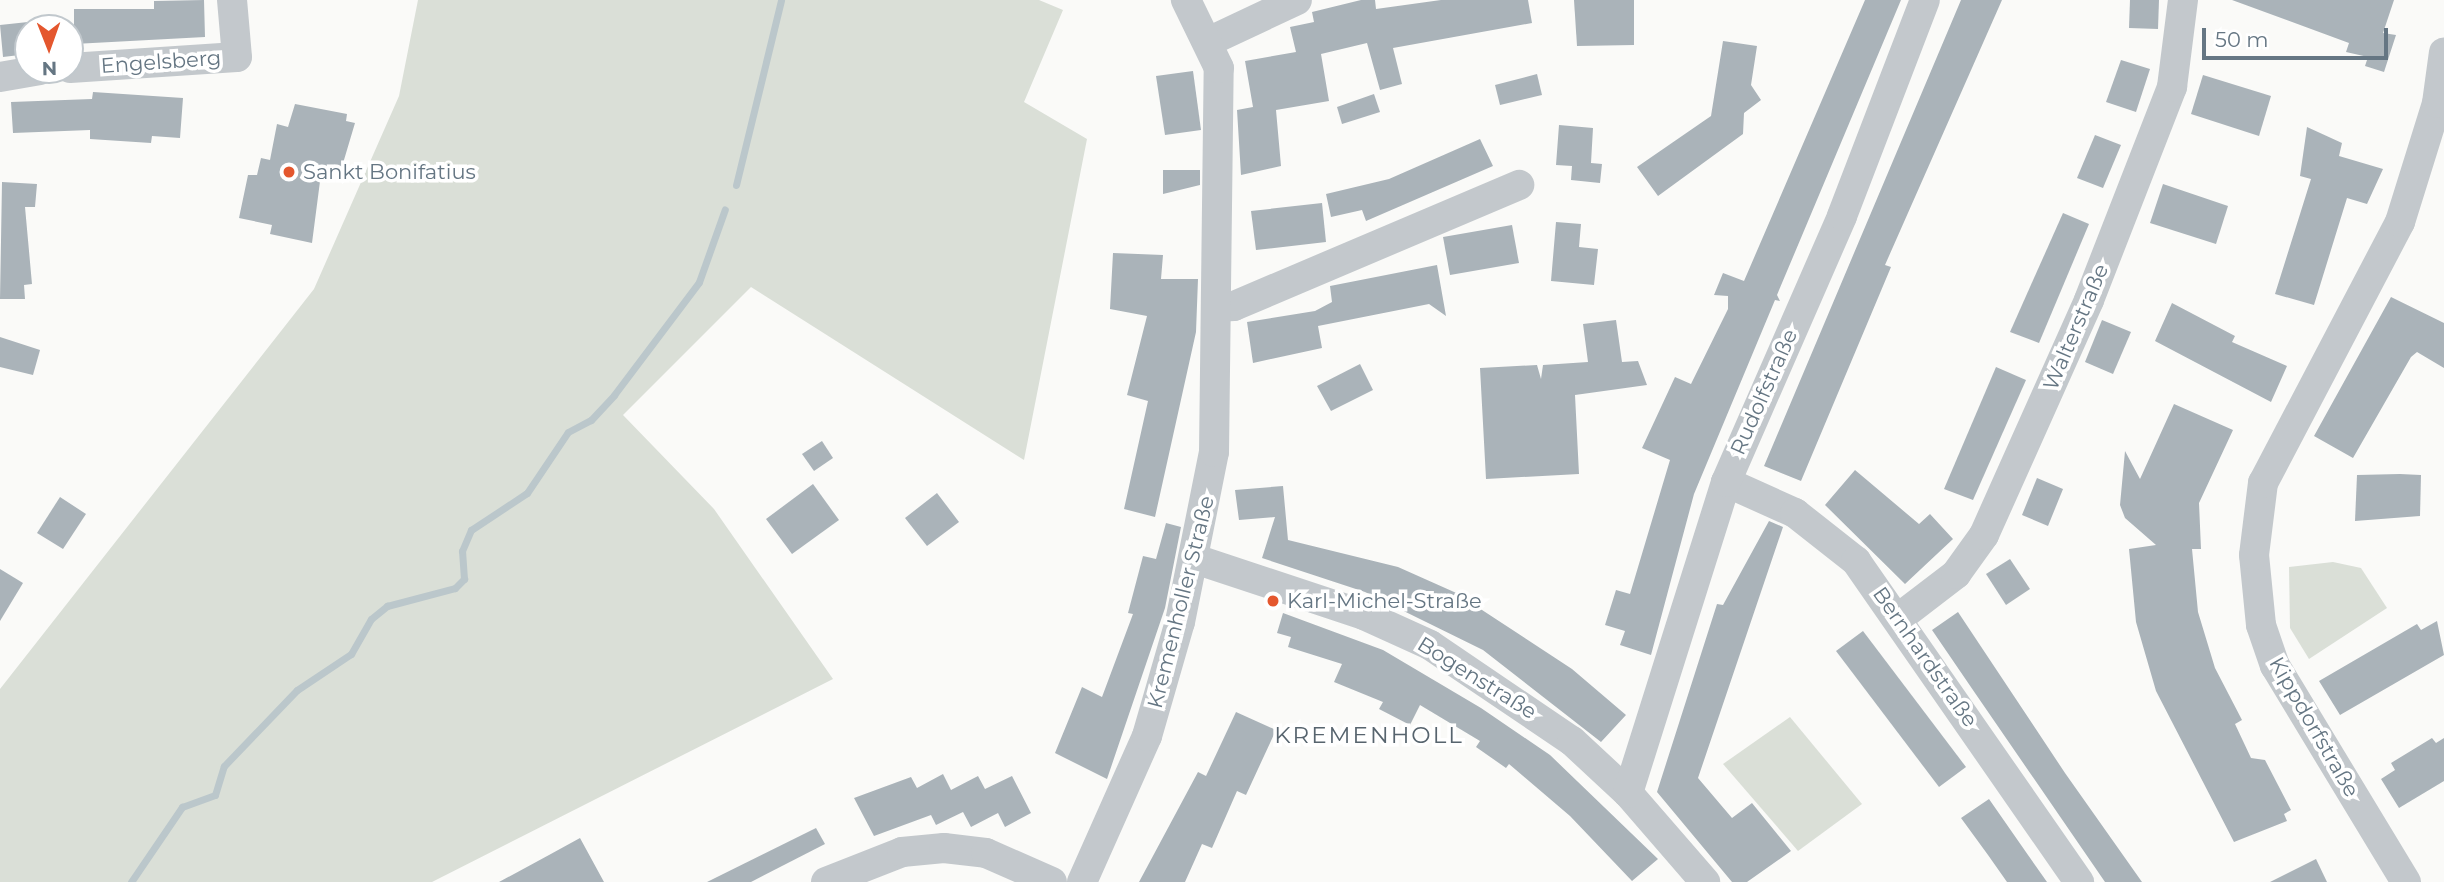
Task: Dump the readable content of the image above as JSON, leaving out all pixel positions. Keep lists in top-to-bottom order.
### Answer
{
  "streets": {
    "street": [
      "Engelsberg",
      "Walterstraße",
      "Rudolfstraße",
      "Kremenholler Straße",
      "Bernhardstraße",
      "Bogenstraße",
      "Kippdorfstraße"
    ]
  },
  "crossings": [
    ["Walterstraße", "Bernhardstraße"],
    ["Rudolfstraße", "Bernhardstraße"],
    ["Rudolfstraße", "Bogenstraße"],
    ["Kremenholler Straße", "Bogenstraße"]
  ],
  "districts": ["KREMENHOLL"],
  "places": ["Sankt Bonifatius", "Karl-Michel-Straße"],
  "scale_bar": "50 m",
  "north": "bottom"
}
